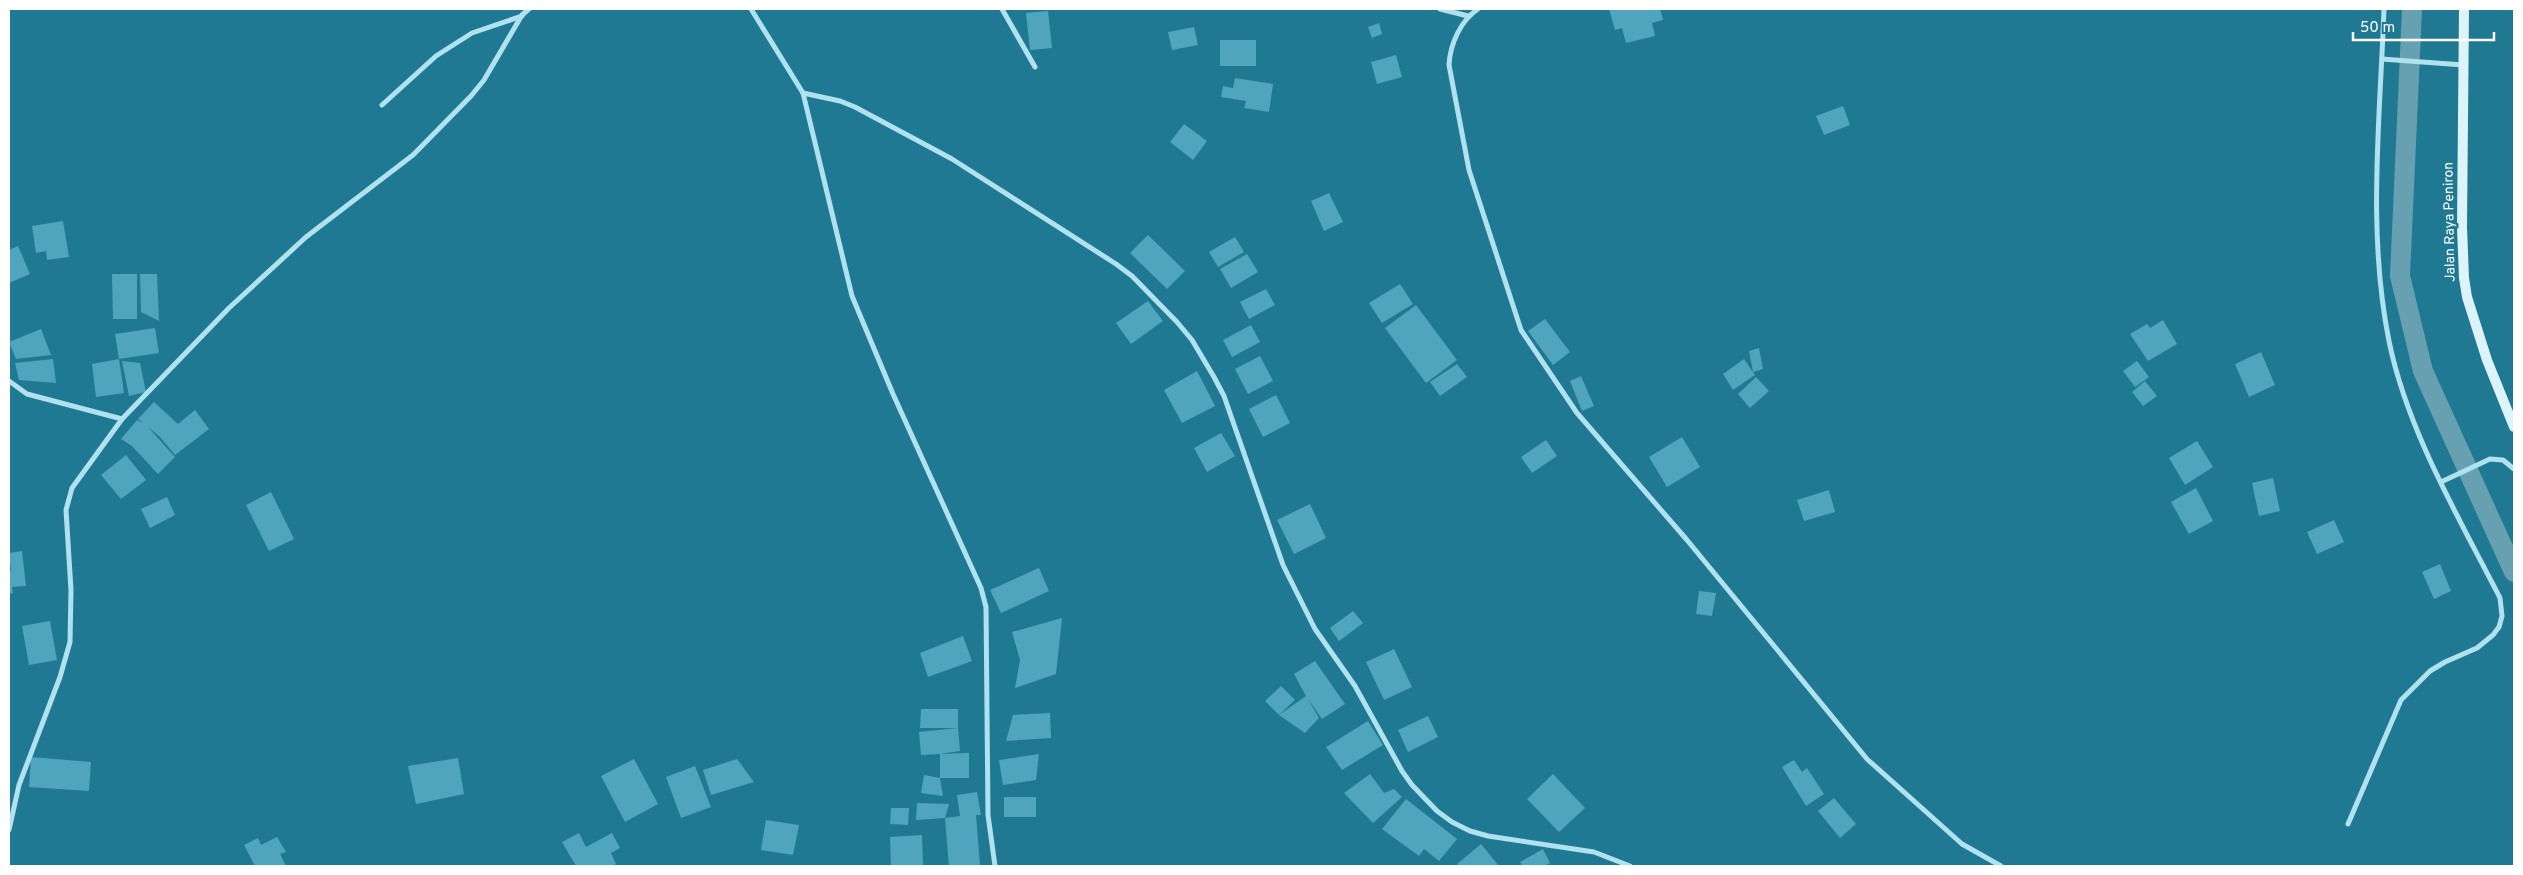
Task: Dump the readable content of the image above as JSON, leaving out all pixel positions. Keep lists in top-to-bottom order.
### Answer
{
  "streets": {
    "main road": ["Jalan Raya Peniron"]
  },
  "scale_bar": "50 m"
}
